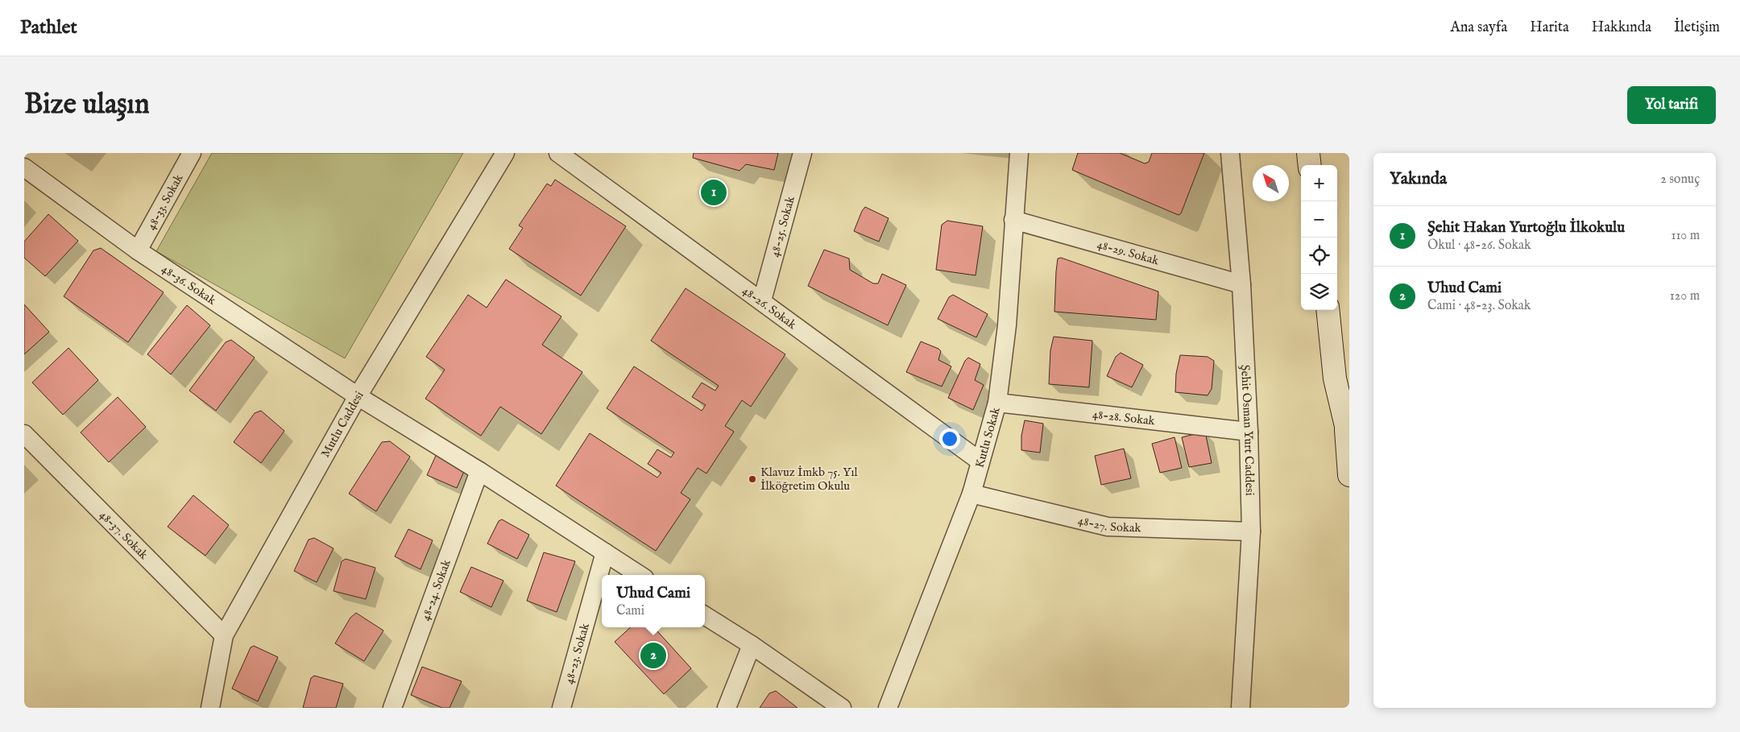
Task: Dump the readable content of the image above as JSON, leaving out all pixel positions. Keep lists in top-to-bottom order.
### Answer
{
  "streets": {
    "street": [
      "48-33. Sokak",
      "48-25. Sokak",
      "48-29. Sokak",
      "48-36. Sokak",
      "48-26. Sokak",
      "48-28. Sokak",
      "Mutlu Caddesi",
      "Şehit Osman Yurt Caddesi",
      "Kutlu Sokak",
      "48-27. Sokak",
      "48-37. Sokak",
      "48-24. Sokak",
      "48-23. Sokak"
    ]
  },
  "crossings": [
    ["48-33. Sokak", "48-36. Sokak"],
    ["48-25. Sokak", "48-26. Sokak"],
    ["48-29. Sokak", "Şehit Osman Yurt Caddesi"],
    ["48-29. Sokak", "Kutlu Sokak"],
    ["48-36. Sokak", "Mutlu Caddesi"],
    ["48-36. Sokak", "48-24. Sokak"],
    ["48-36. Sokak", "48-23. Sokak"],
    ["48-26. Sokak", "Kutlu Sokak"],
    ["48-28. Sokak", "Şehit Osman Yurt Caddesi"],
    ["48-28. Sokak", "Kutlu Sokak"],
    ["Mutlu Caddesi", "48-37. Sokak"],
    ["Şehit Osman Yurt Caddesi", "48-27. Sokak"],
    ["Kutlu Sokak", "48-27. Sokak"]
  ],
  "places": ["Klavuz İmkb 75. Yıl İlköğretim Okulu"],
  "north": "top left",
  "page": {
    "header": "Pathlet",
    "nav": [
      "Ana sayfa",
      "Harita",
      "Hakkında",
      "İletişim"
    ],
    "buttons": "Yol tarifi",
    "title": "Bize ulaşın",
    "heading": ["Yakında", "2 sonuç"],
    "map_buttons": ["+", "−"],
    "pins": ["1", "2"],
    "list": [
      {
        "mark": "1",
        "name": "Şehit Hakan Yurtoğlu İlkokulu",
        "note": "Okul · 48-26. Sokak",
        "value": "110 m"
      },
      {
        "mark": "2",
        "name": "Uhud Cami",
        "note": "Cami · 48-23. Sokak",
        "value": "120 m"
      }
    ],
    "popup": ["Uhud Cami", "Cami"]
  }
}
